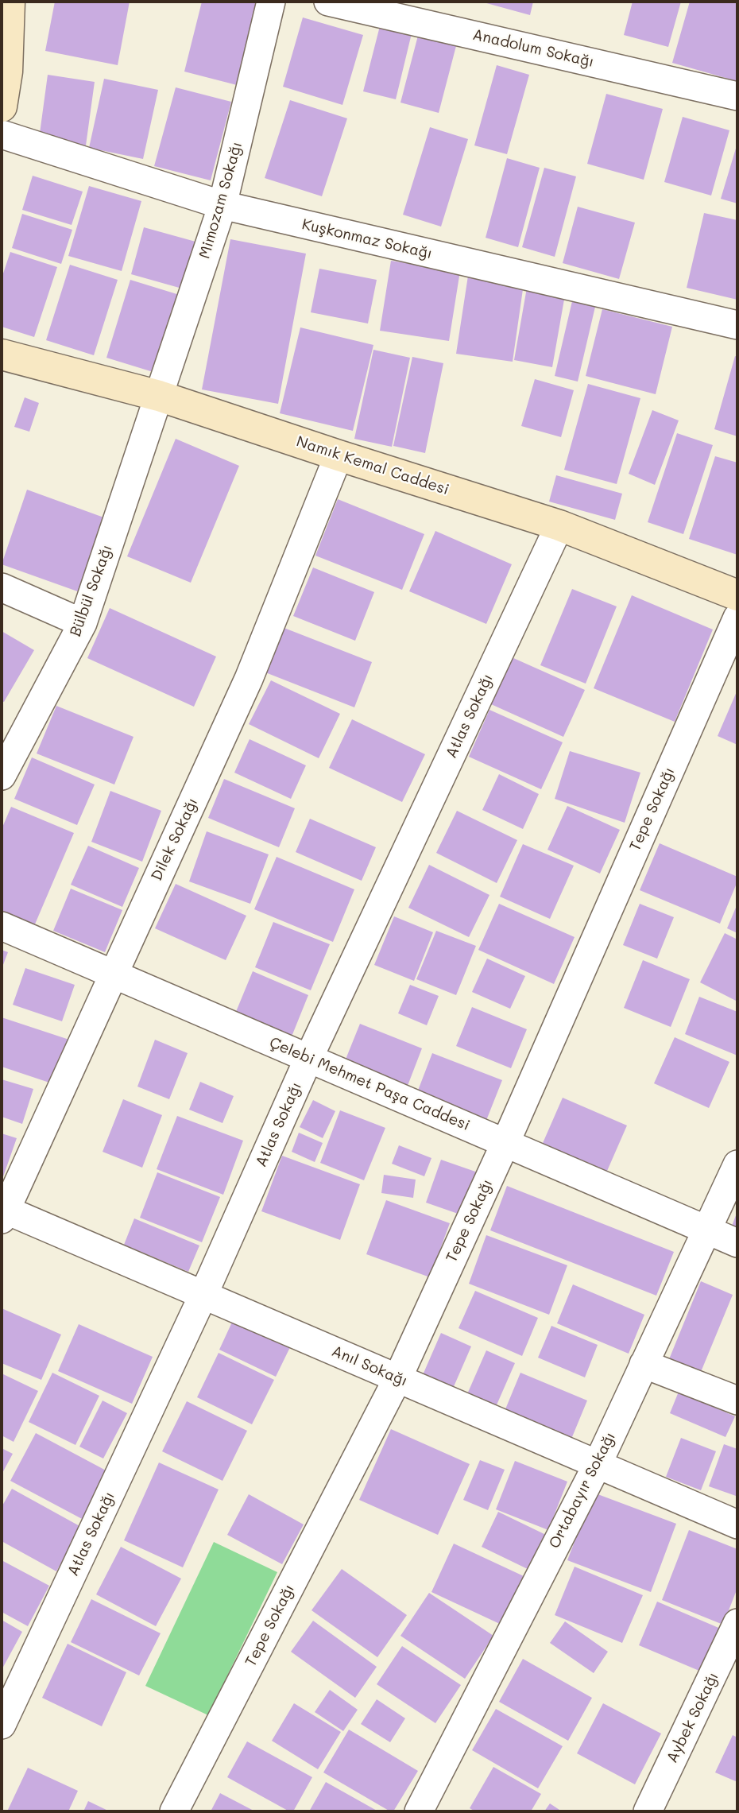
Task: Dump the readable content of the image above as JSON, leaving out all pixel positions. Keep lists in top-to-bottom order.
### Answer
{
  "streets": {
    "street": [
      "Anadolum Sokağı",
      "Mimozam Sokağı",
      "Kuşkonmaz Sokağı",
      "Namık Kemal Caddesi",
      "Bülbül Sokağı",
      "Atlas Sokağı",
      "Tepe Sokağı",
      "Dilek Sokağı",
      "Çelebi Mehmet Paşa Caddesi",
      "Anıl Sokağı",
      "Ortabayır Sokağı",
      "Aybek Sokağı"
    ]
  },
  "crossings": [
    ["Mimozam Sokağı", "Kuşkonmaz Sokağı"],
    ["Mimozam Sokağı", "Namık Kemal Caddesi"],
    ["Mimozam Sokağı", "Bülbül Sokağı"],
    ["Namık Kemal Caddesi", "Bülbül Sokağı"],
    ["Namık Kemal Caddesi", "Atlas Sokağı"],
    ["Namık Kemal Caddesi", "Dilek Sokağı"],
    ["Atlas Sokağı", "Çelebi Mehmet Paşa Caddesi"],
    ["Atlas Sokağı", "Anıl Sokağı"],
    ["Tepe Sokağı", "Çelebi Mehmet Paşa Caddesi"],
    ["Tepe Sokağı", "Anıl Sokağı"],
    ["Dilek Sokağı", "Çelebi Mehmet Paşa Caddesi"],
    ["Dilek Sokağı", "Anıl Sokağı"],
    ["Çelebi Mehmet Paşa Caddesi", "Ortabayır Sokağı"],
    ["Anıl Sokağı", "Ortabayır Sokağı"]
  ]
}
